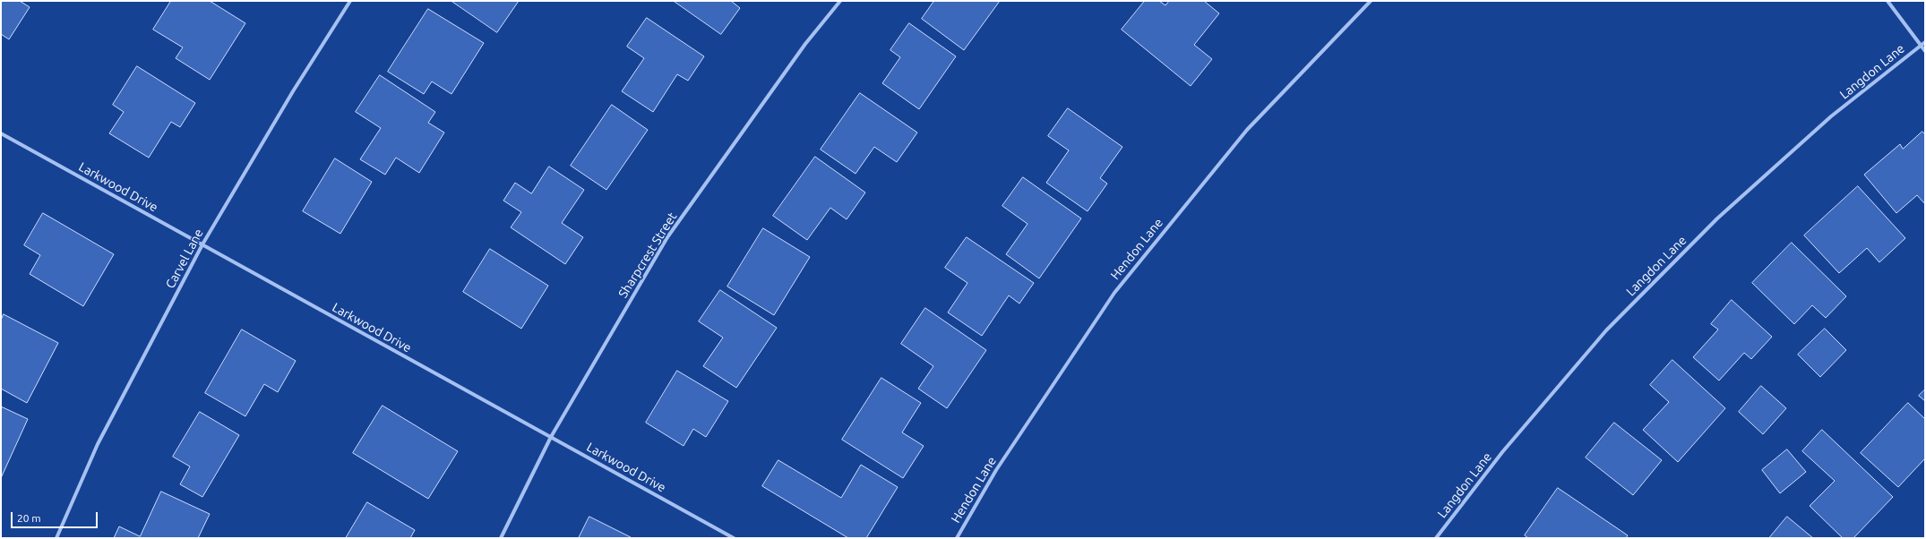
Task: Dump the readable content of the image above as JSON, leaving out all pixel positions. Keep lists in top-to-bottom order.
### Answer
{
  "streets": {
    "street": [
      "Langdon Lane",
      "Larkwood Drive",
      "Hendon Lane",
      "Sharpcrest Street",
      "Carvel Lane"
    ]
  },
  "crossings": [
    ["Larkwood Drive", "Sharpcrest Street"],
    ["Larkwood Drive", "Carvel Lane"]
  ],
  "scale_bar": "20 m"
}
